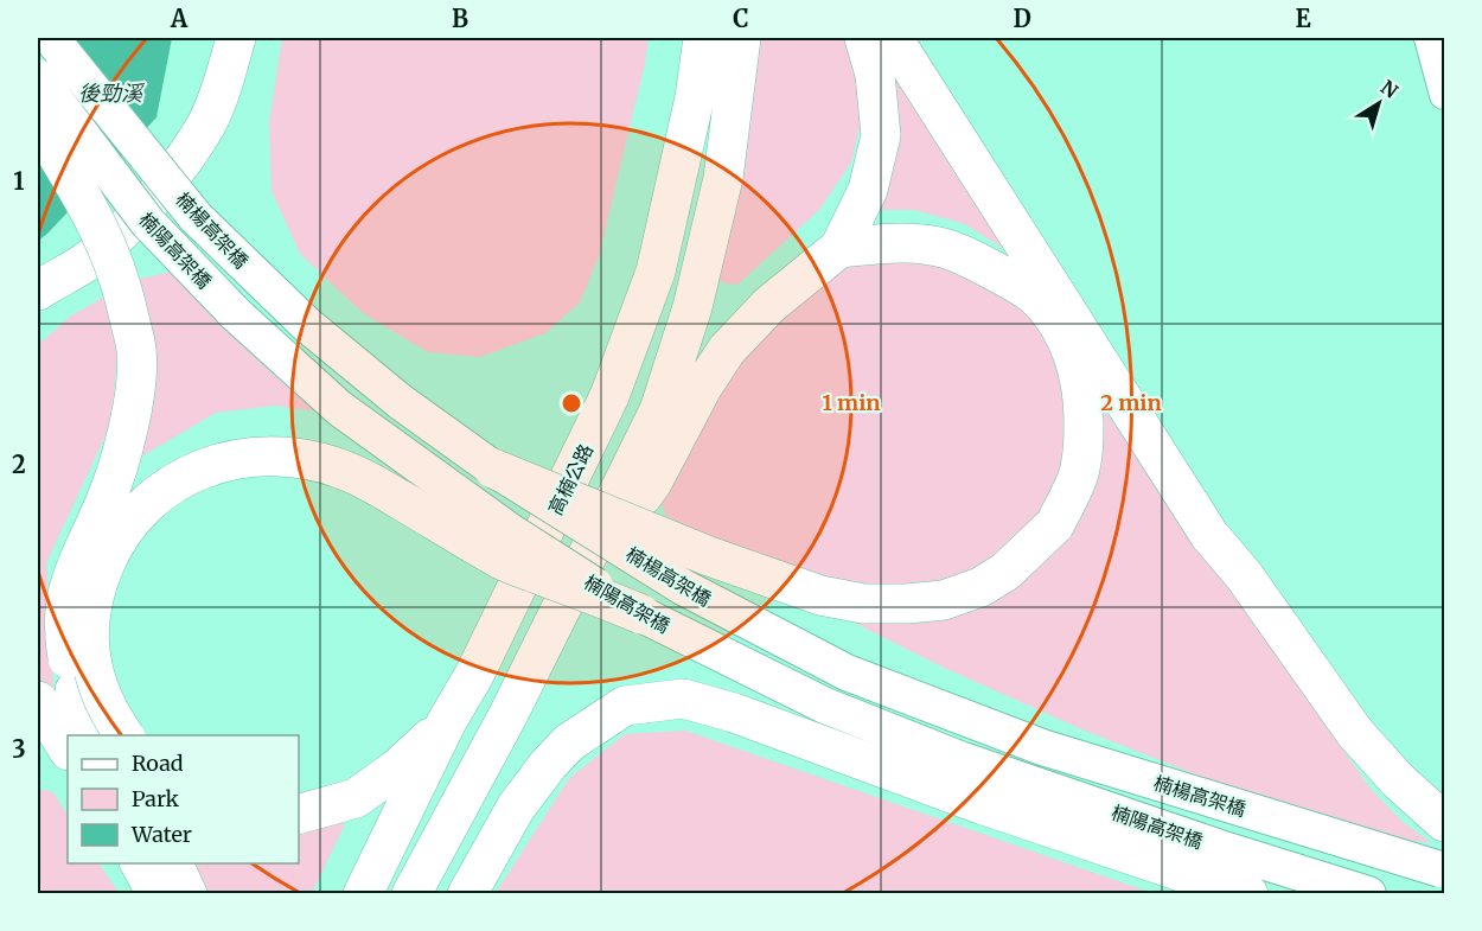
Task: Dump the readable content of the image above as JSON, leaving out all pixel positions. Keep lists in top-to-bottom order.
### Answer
{
  "streets": {
    "main road": ["高楠公路"],
    "street": ["楠楊高架橋", "楠陽高架橋"]
  },
  "water": ["後勁溪"],
  "legend": ["Road", "Park", "Water"],
  "north": "top right",
  "grid": {
    "columns": [
      "A",
      "B",
      "C",
      "D",
      "E"
    ],
    "rows": ["1", "2", "3"]
  },
  "rings": ["1 min", "2 min"]
}
